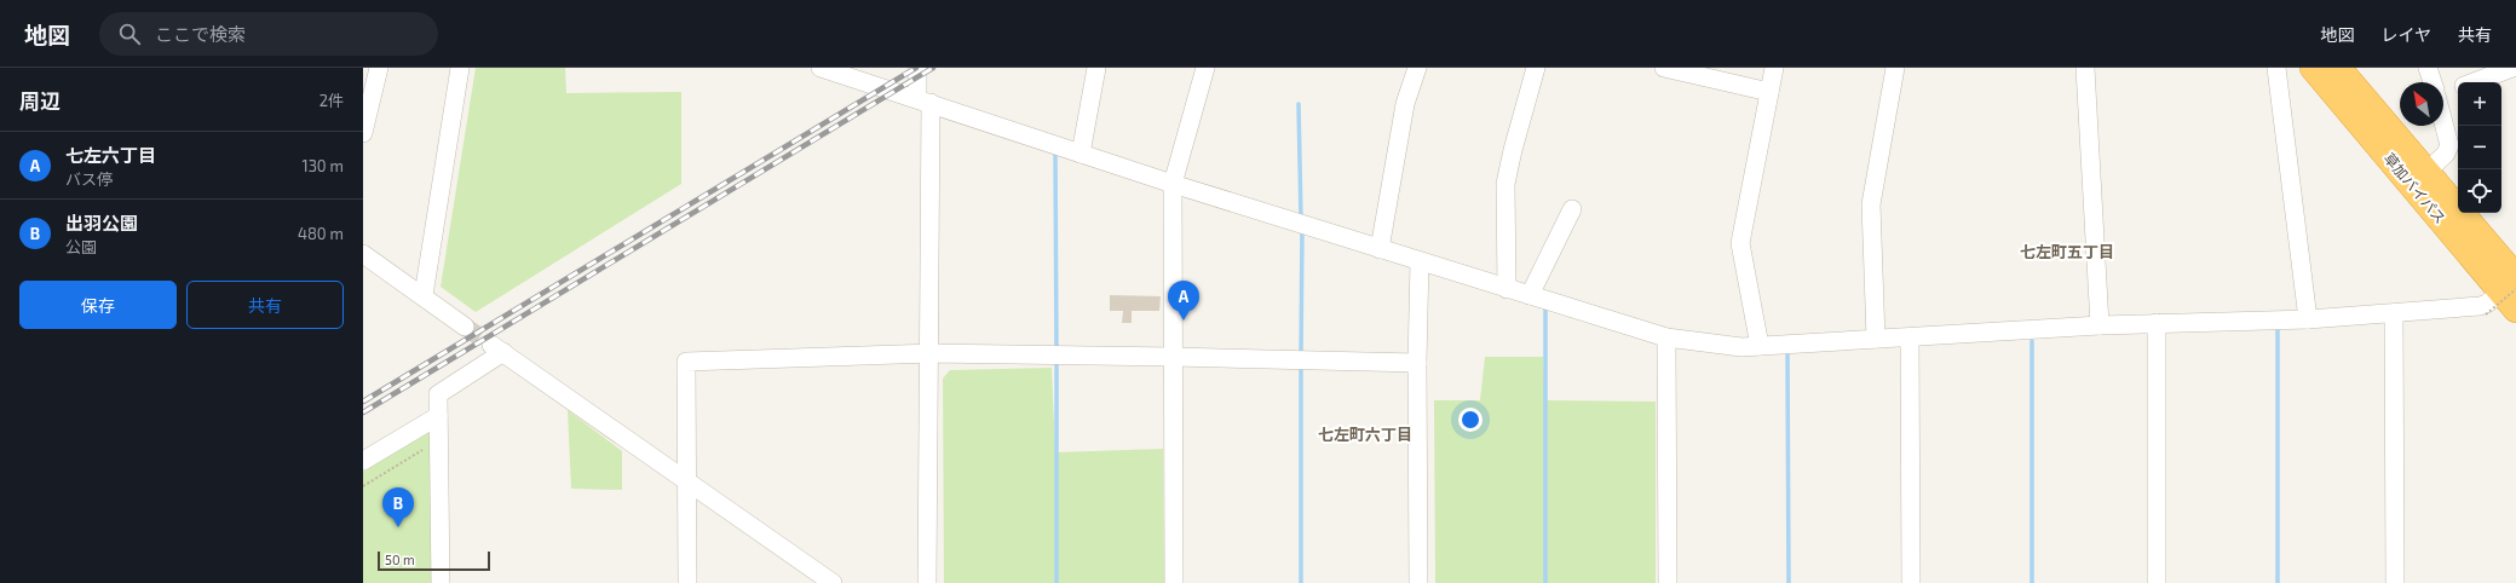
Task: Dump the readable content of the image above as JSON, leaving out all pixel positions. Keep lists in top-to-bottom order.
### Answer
{
  "streets": {
    "highway": ["草加バイパス"]
  },
  "districts": ["七左町五丁目", "七左町六丁目"],
  "scale_bar": "50 m",
  "north": "top left",
  "page": {
    "header": "地図",
    "search": "ここで検索",
    "nav": ["地図", "レイヤ", "共有"],
    "heading": ["周辺", "2件"],
    "map_buttons": ["+", "−"],
    "list": [
      {
        "mark": "A",
        "name": "七左六丁目",
        "note": "バス停",
        "value": "130 m"
      },
      {
        "mark": "B",
        "name": "出羽公園",
        "note": "公園",
        "value": "480 m"
      }
    ],
    "buttons": ["保存", "共有"],
    "pins": ["A", "B"],
    "scale": "50 m"
  }
}
